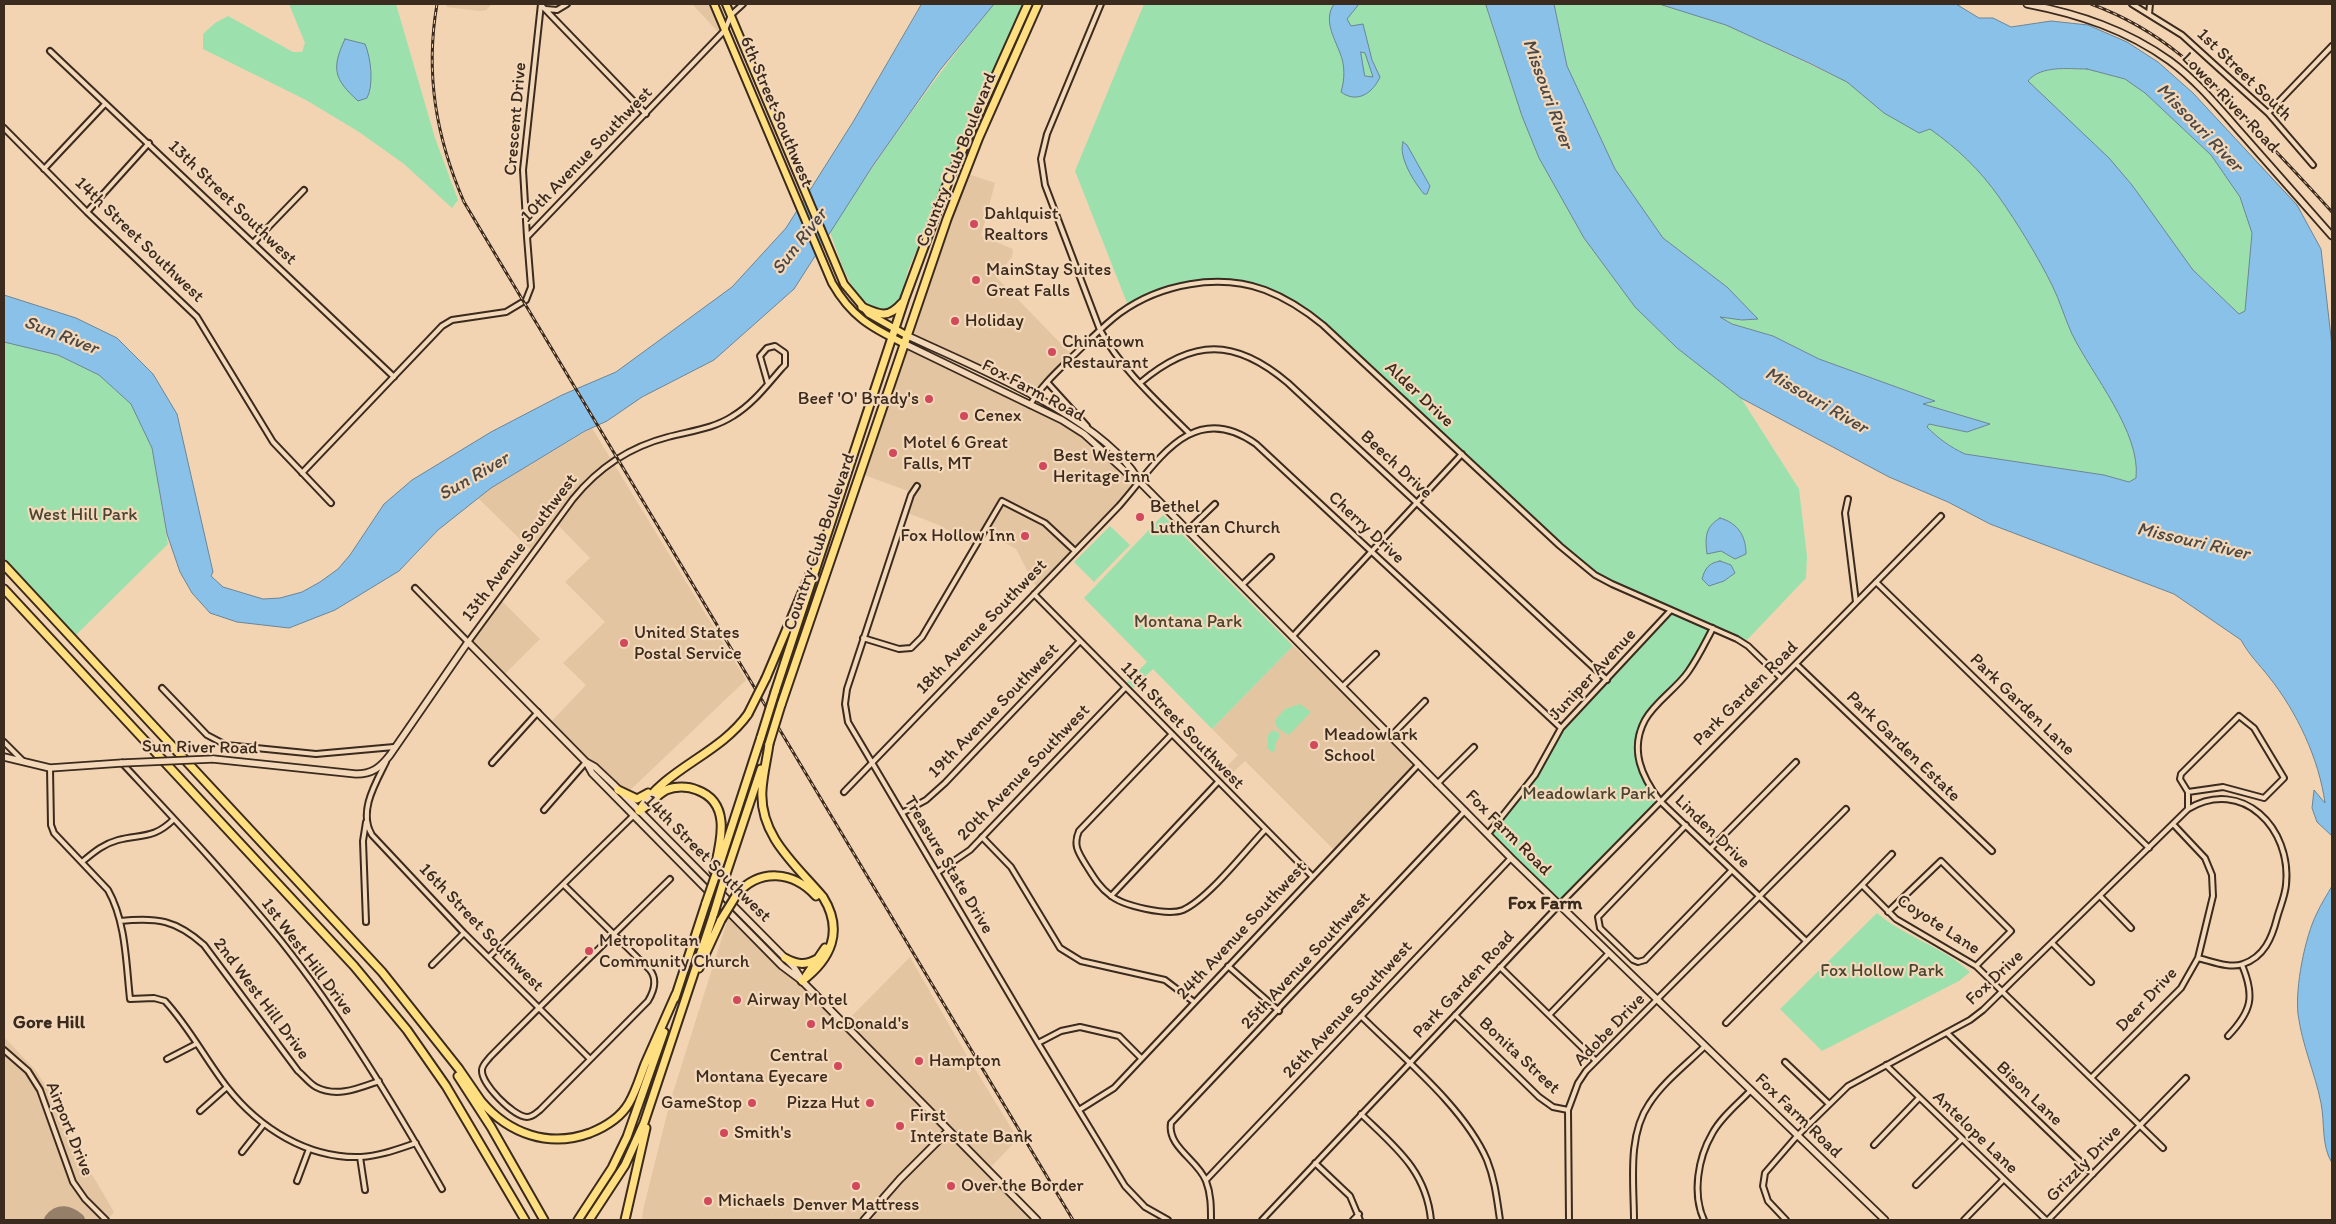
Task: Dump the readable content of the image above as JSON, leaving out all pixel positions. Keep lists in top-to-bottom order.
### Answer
{
  "streets": {
    "highway": ["Country Club Boulevard"],
    "main road": ["6th Street Southwest"],
    "street": [
      "1st Street South",
      "Lower River Road",
      "Crescent Drive",
      "10th Avenue Southwest",
      "13th Street Southwest",
      "14th Street Southwest",
      "Fox Farm Road",
      "Alder Drive",
      "Beech Drive",
      "Cherry Drive",
      "13th Avenue Southwest",
      "18th Avenue Southwest",
      "Juniper Avenue",
      "Park Garden Road",
      "Park Garden Lane",
      "19th Avenue Southwest",
      "11th Street Southwest",
      "Park Garden Estate",
      "Sun River Road",
      "20th Avenue Southwest",
      "Linden Drive",
      "Treasure State Drive",
      "Coyote Lane",
      "16th Street Southwest",
      "24th Avenue Southwest",
      "1st West Hill Drive",
      "25th Avenue Southwest",
      "Fox Drive",
      "2nd West Hill Drive",
      "Deer Drive",
      "26th Avenue Southwest",
      "Adobe Drive",
      "Bonita Street",
      "Bison Lane",
      "Airport Drive",
      "Antelope Lane",
      "Grizzly Drive"
    ]
  },
  "crossings": [
    ["6th Street Southwest", "10th Avenue Southwest"],
    ["6th Street Southwest", "Country Club Boulevard"],
    ["6th Street Southwest", "Fox Farm Road"],
    ["Crescent Drive", "10th Avenue Southwest"],
    ["10th Avenue Southwest", "13th Street Southwest"],
    ["10th Avenue Southwest", "14th Street Southwest"],
    ["Country Club Boulevard", "Fox Farm Road"],
    ["14th Street Southwest", "13th Avenue Southwest"],
    ["Fox Farm Road", "Alder Drive"],
    ["Fox Farm Road", "Cherry Drive"],
    ["Fox Farm Road", "18th Avenue Southwest"],
    ["Fox Farm Road", "Juniper Avenue"],
    ["Fox Farm Road", "Park Garden Road"],
    ["Fox Farm Road", "24th Avenue Southwest"],
    ["Fox Farm Road", "25th Avenue Southwest"],
    ["Fox Farm Road", "Fox Drive"],
    ["Fox Farm Road", "26th Avenue Southwest"],
    ["Fox Farm Road", "Adobe Drive"],
    ["Alder Drive", "Juniper Avenue"],
    ["Alder Drive", "Park Garden Road"],
    ["Alder Drive", "Linden Drive"],
    ["Beech Drive", "Juniper Avenue"],
    ["Cherry Drive", "18th Avenue Southwest"],
    ["Cherry Drive", "Juniper Avenue"],
    ["13th Avenue Southwest", "Sun River Road"],
    ["13th Avenue Southwest", "16th Street Southwest"],
    ["18th Avenue Southwest", "11th Street Southwest"],
    ["18th Avenue Southwest", "Treasure State Drive"],
    ["Park Garden Road", "Park Garden Lane"],
    ["Park Garden Road", "Park Garden Estate"],
    ["Park Garden Road", "Linden Drive"],
    ["Park Garden Road", "Bonita Street"],
    ["Park Garden Lane", "Fox Drive"],
    ["19th Avenue Southwest", "11th Street Southwest"],
    ["19th Avenue Southwest", "Treasure State Drive"],
    ["11th Street Southwest", "20th Avenue Southwest"],
    ["11th Street Southwest", "24th Avenue Southwest"],
    ["Sun River Road", "1st West Hill Drive"],
    ["20th Avenue Southwest", "Treasure State Drive"],
    ["Linden Drive", "Adobe Drive"],
    ["Treasure State Drive", "24th Avenue Southwest"],
    ["Coyote Lane", "Fox Drive"],
    ["Coyote Lane", "Deer Drive"],
    ["Coyote Lane", "Grizzly Drive"],
    ["1st West Hill Drive", "2nd West Hill Drive"],
    ["25th Avenue Southwest", "26th Avenue Southwest"],
    ["Fox Drive", "Deer Drive"],
    ["Fox Drive", "Bison Lane"],
    ["Fox Drive", "Antelope Lane"],
    ["Adobe Drive", "Bonita Street"],
    ["Bison Lane", "Grizzly Drive"],
    ["Antelope Lane", "Grizzly Drive"]
  ],
  "districts": ["Fox Farm", "Gore Hill"],
  "water": ["Missouri River", "Sun River"],
  "parks": [
    "West Hill Park",
    "Montana Park",
    "Meadowlark Park",
    "Fox Hollow Park"
  ],
  "places": [
    "Dahlquist Realtors",
    "MainStay Suites Great Falls",
    "Holiday",
    "Chinatown Restaurant",
    "Beef 'O' Brady's",
    "Cenex",
    "Motel 6 Great Falls, MT",
    "Best Western Heritage Inn",
    "Bethel Lutheran Church",
    "Fox Hollow Inn",
    "United States Postal Service",
    "Meadowlark School",
    "Metropolitan Community Church",
    "Airway Motel",
    "McDonald's",
    "Hampton",
    "Central Montana Eyecare",
    "GameStop",
    "Pizza Hut",
    "First Interstate Bank",
    "Smith's",
    "Denver Mattress",
    "Over the Border",
    "Michaels"
  ]
}
